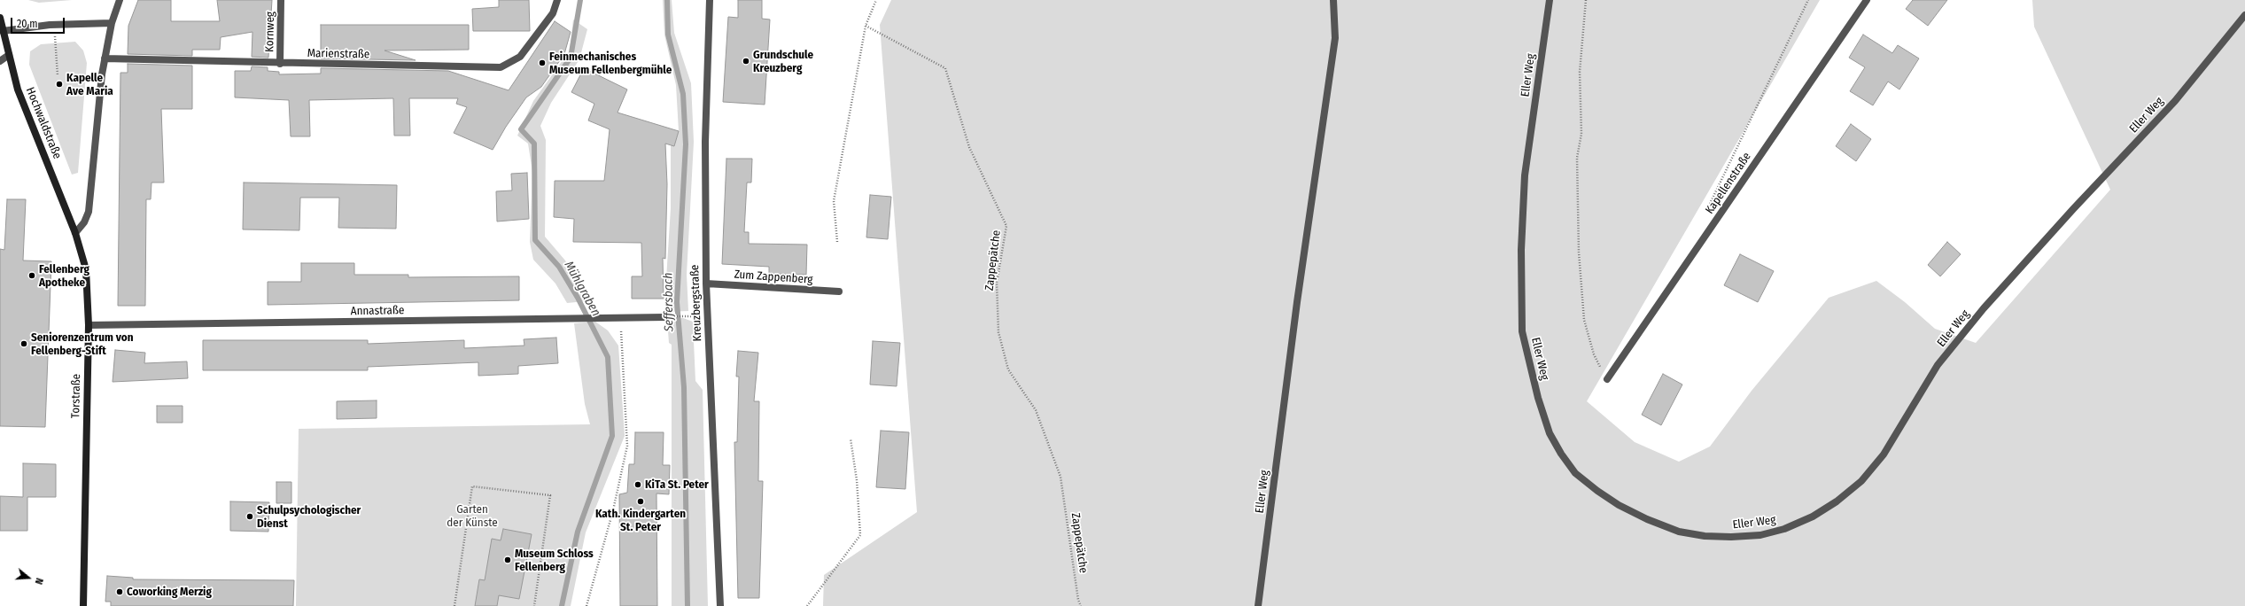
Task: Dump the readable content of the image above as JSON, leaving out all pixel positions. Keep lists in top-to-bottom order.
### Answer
{
  "streets": {
    "main road": ["Hochwaldstraße", "Torstraße"],
    "street": [
      "Kornweg",
      "Marienstraße",
      "Eller Weg",
      "Kapellenstraße",
      "Zum Zappenberg",
      "Kreuzbergstraße",
      "Annastraße"
    ],
    "path": ["Zappepätche"]
  },
  "crossings": [
    ["Kornweg", "Marienstraße"],
    ["Hochwaldstraße", "Torstraße"],
    ["Zum Zappenberg", "Kreuzbergstraße"],
    ["Annastraße", "Torstraße"]
  ],
  "water": ["Mühlgraben", "Seffersbach"],
  "parks": ["Garten der Künste"],
  "places": [
    "Grundschule Kreuzberg",
    "Feinmechanisches Museum Fellenbergmühle",
    "Kapelle Ave Maria",
    "Fellenberg Apotheke",
    "Seniorenzentrum von Fellenberg-Stift",
    "KiTa St. Peter",
    "Kath. Kindergarten St. Peter",
    "Schulpsychologischer Dienst",
    "Museum Schloss Fellenberg",
    "Coworking Merzig"
  ],
  "scale_bar": "20 m",
  "north": "right"
}
